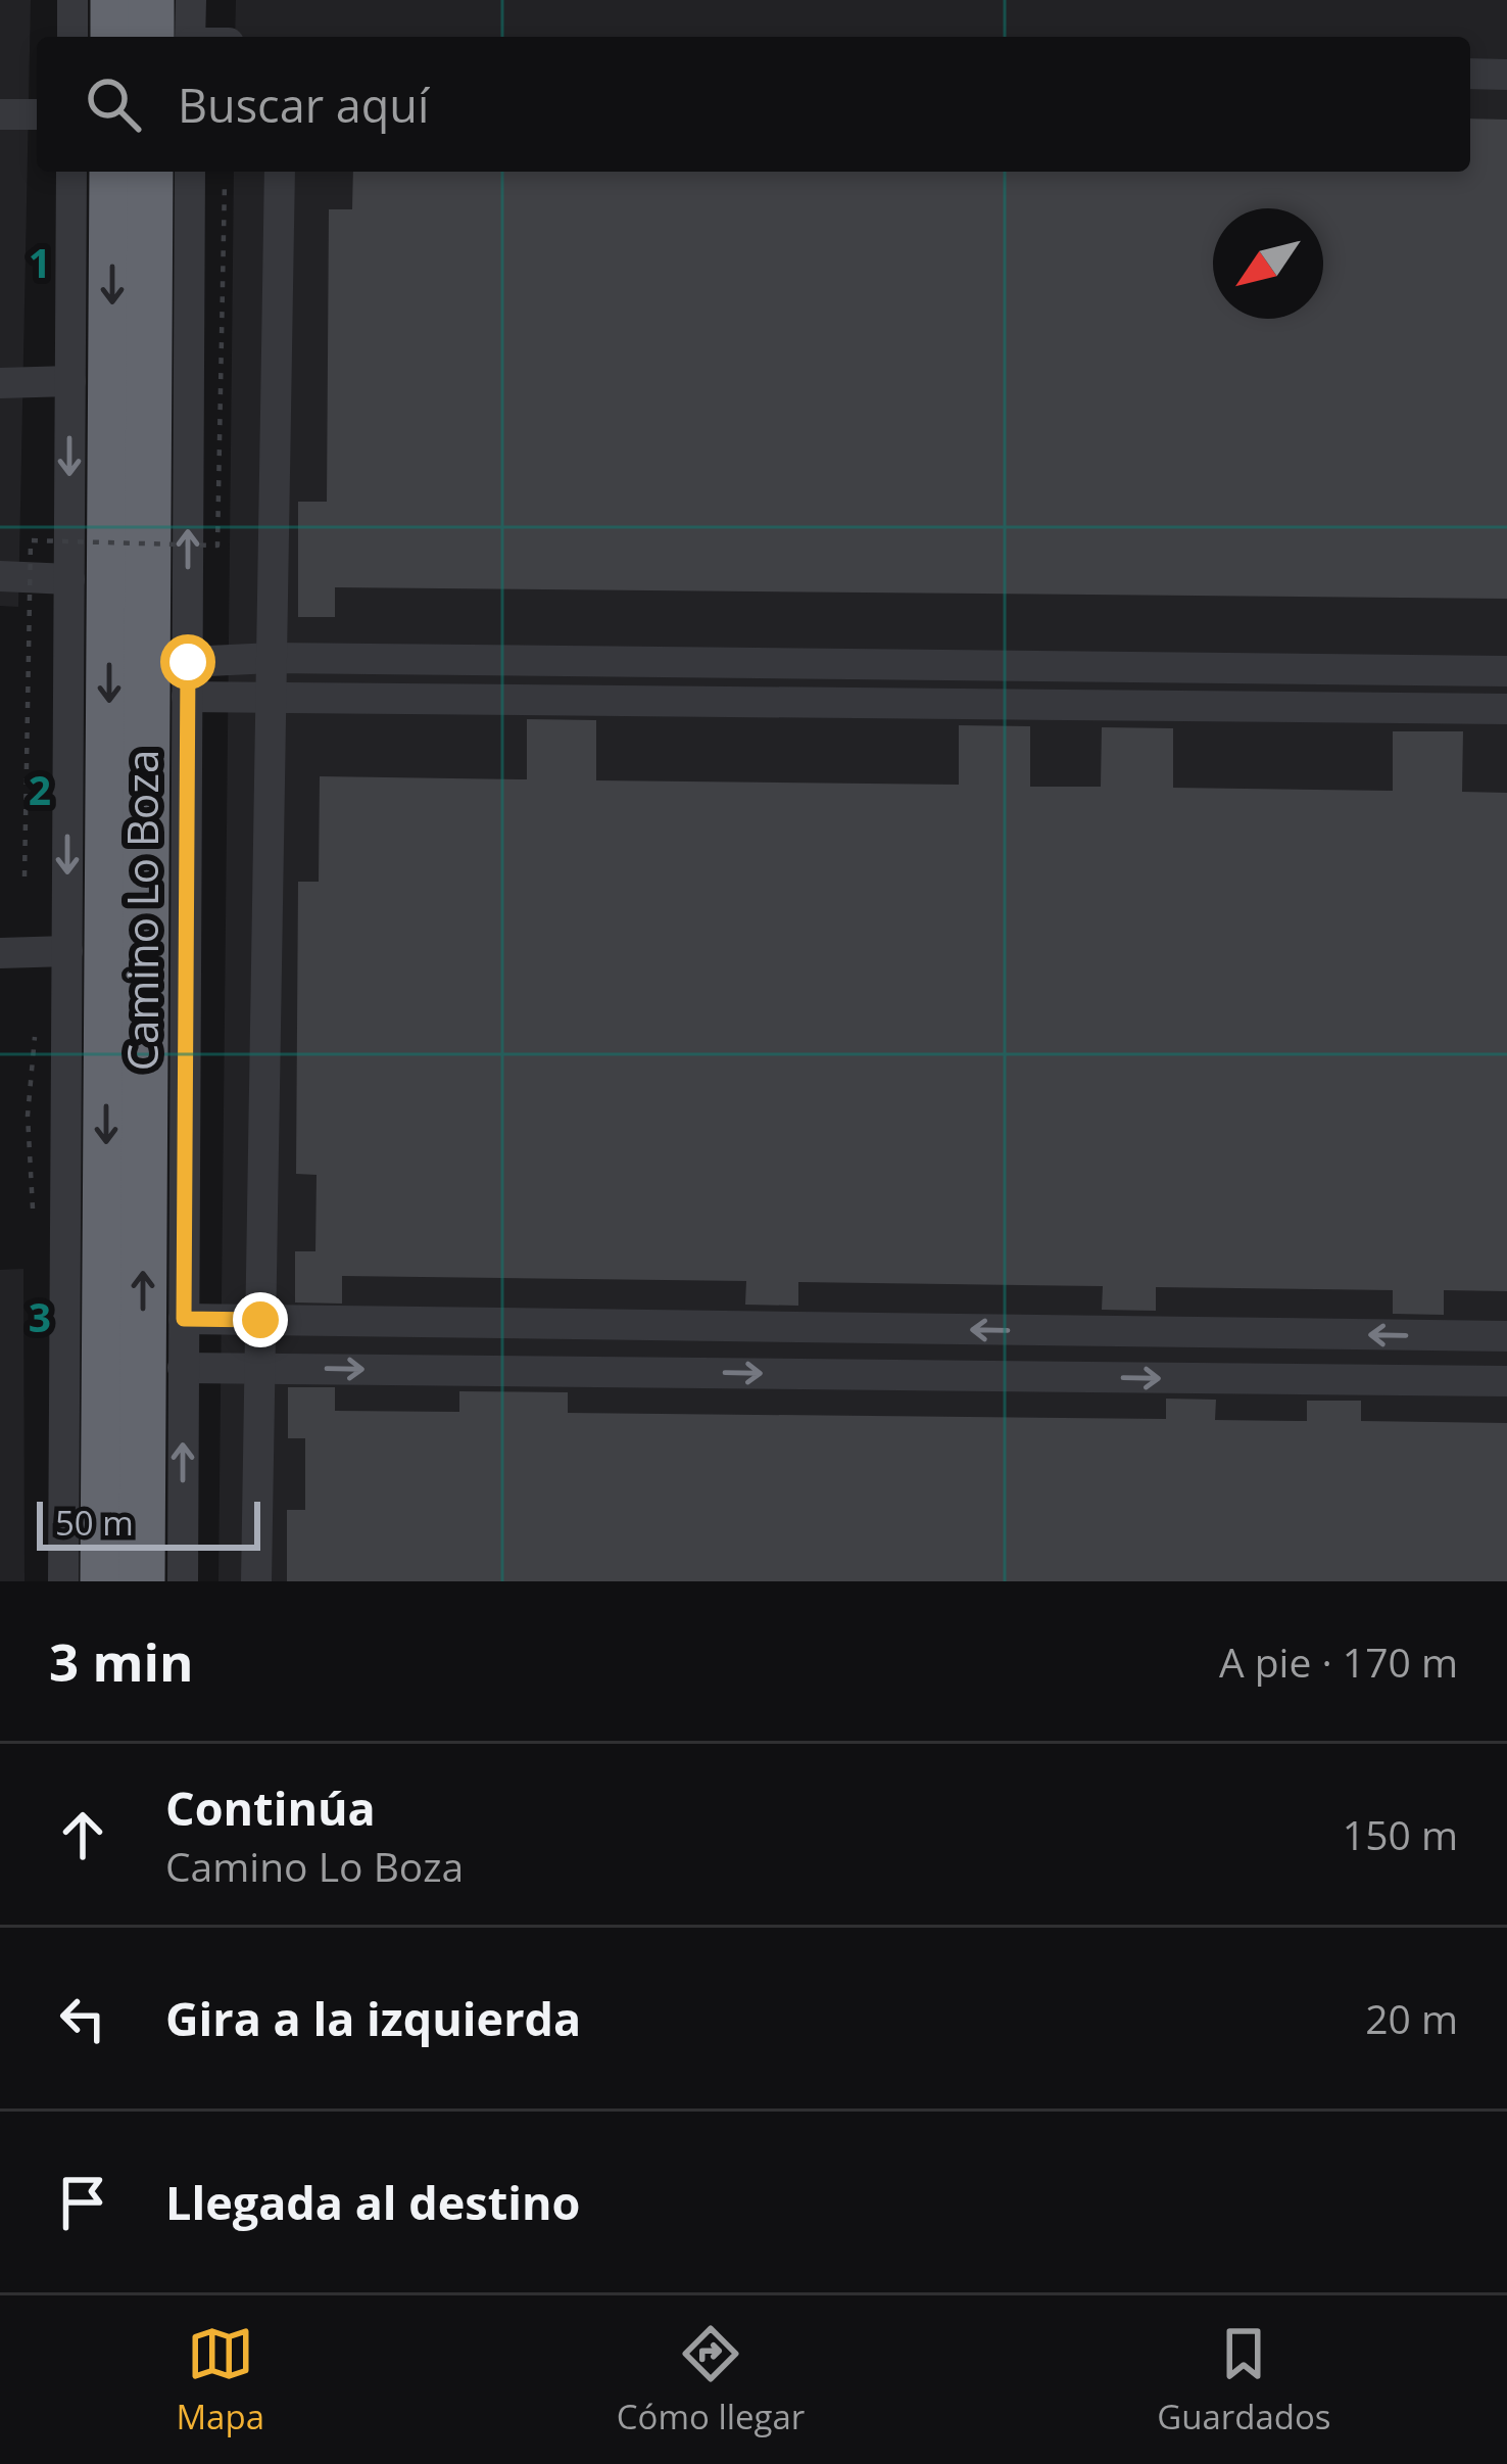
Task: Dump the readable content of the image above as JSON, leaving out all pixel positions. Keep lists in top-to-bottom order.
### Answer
{
  "streets": {
    "street": ["Camino Lo Boza"]
  },
  "scale_bar": "50 m",
  "north": "bottom left",
  "page": {
    "search": "Buscar aquí",
    "scale": "50 m",
    "heading": ["3 min", "A pie · 170 m"],
    "list": [
      ["Continúa", "Camino Lo Boza", "150 m"],
      ["Gira a la izquierda", "20 m"],
      "Llegada al destino"
    ],
    "nav": ["Mapa", "Cómo llegar", "Guardados"]
  },
  "grid": {
    "rows": ["1", "2", "3"]
  }
}
